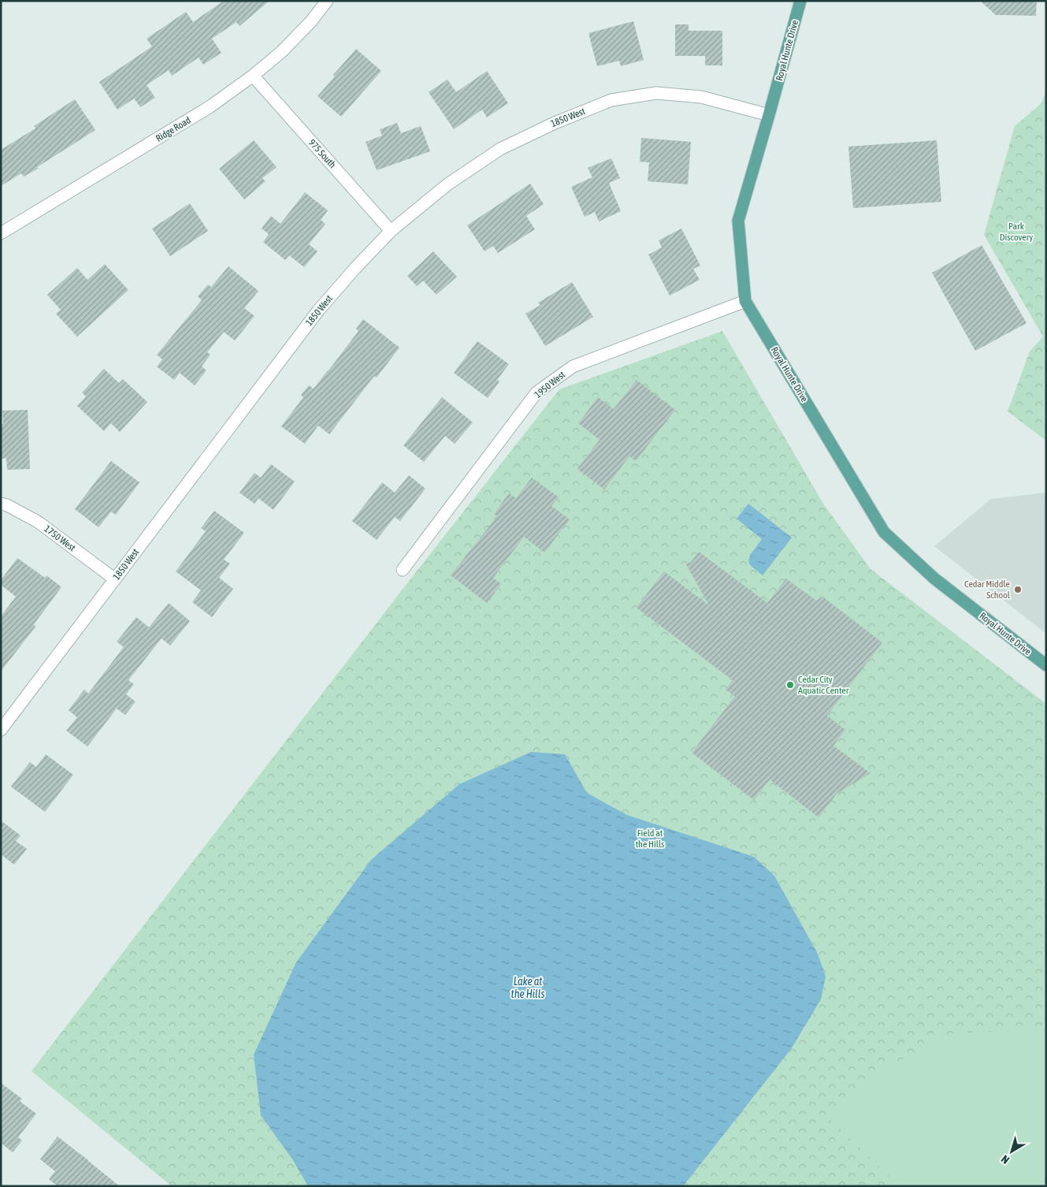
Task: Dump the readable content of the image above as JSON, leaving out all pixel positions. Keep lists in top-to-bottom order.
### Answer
{
  "streets": {
    "main road": ["Royal Hunte Drive"],
    "street": [
      "1850 West",
      "Ridge Road",
      "975 South",
      "1950 West",
      "1750 West"
    ]
  },
  "crossings": [
    ["Royal Hunte Drive", "1850 West"],
    ["Royal Hunte Drive", "1950 West"],
    ["1850 West", "975 South"],
    ["1850 West", "1750 West"],
    ["Ridge Road", "975 South"]
  ],
  "water": ["Lake at the Hills"],
  "parks": ["Park Discovery", "Field at the Hills"],
  "places": ["Cedar Middle School", "Cedar City Aquatic Center"],
  "north": "bottom left"
}
